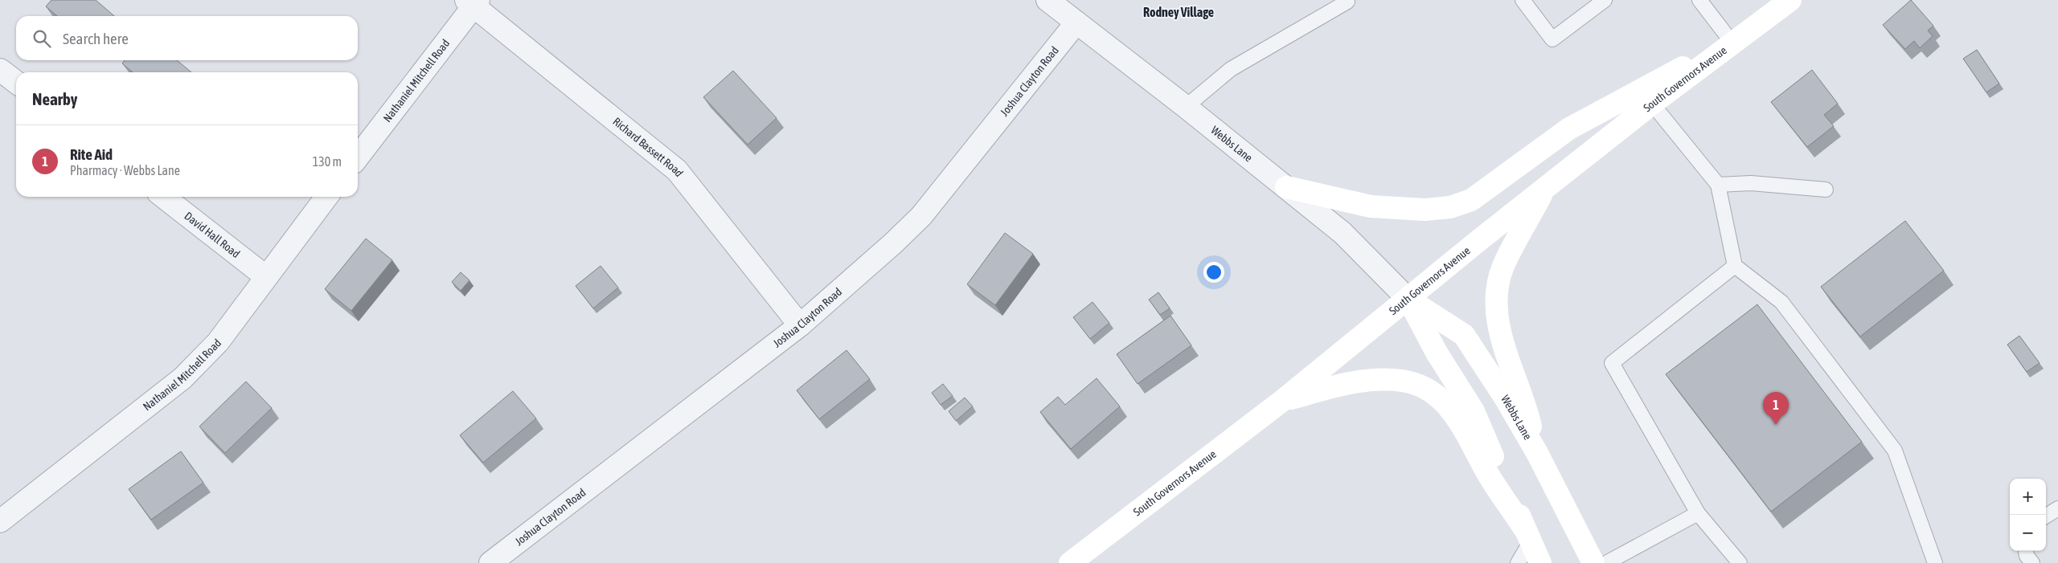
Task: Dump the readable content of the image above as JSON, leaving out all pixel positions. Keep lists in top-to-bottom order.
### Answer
{
  "streets": {
    "main road": ["South Governors Avenue", "Webbs Lane"],
    "street": [
      "Nathaniel Mitchell Road",
      "Joshua Clayton Road",
      "Richard Bassett Road",
      "David Hall Road"
    ]
  },
  "crossings": [
    ["South Governors Avenue", "Webbs Lane"],
    ["Nathaniel Mitchell Road", "Richard Bassett Road"],
    ["Nathaniel Mitchell Road", "David Hall Road"],
    ["Joshua Clayton Road", "Webbs Lane"],
    ["Joshua Clayton Road", "Richard Bassett Road"]
  ],
  "districts": ["Rodney Village"],
  "page": {
    "search": "Search here",
    "heading": "Nearby",
    "list": [
      {
        "mark": "1",
        "name": "Rite Aid",
        "note": "Pharmacy · Webbs Lane",
        "value": "130 m"
      }
    ],
    "pins": "1",
    "map_buttons": ["+", "−"]
  }
}
